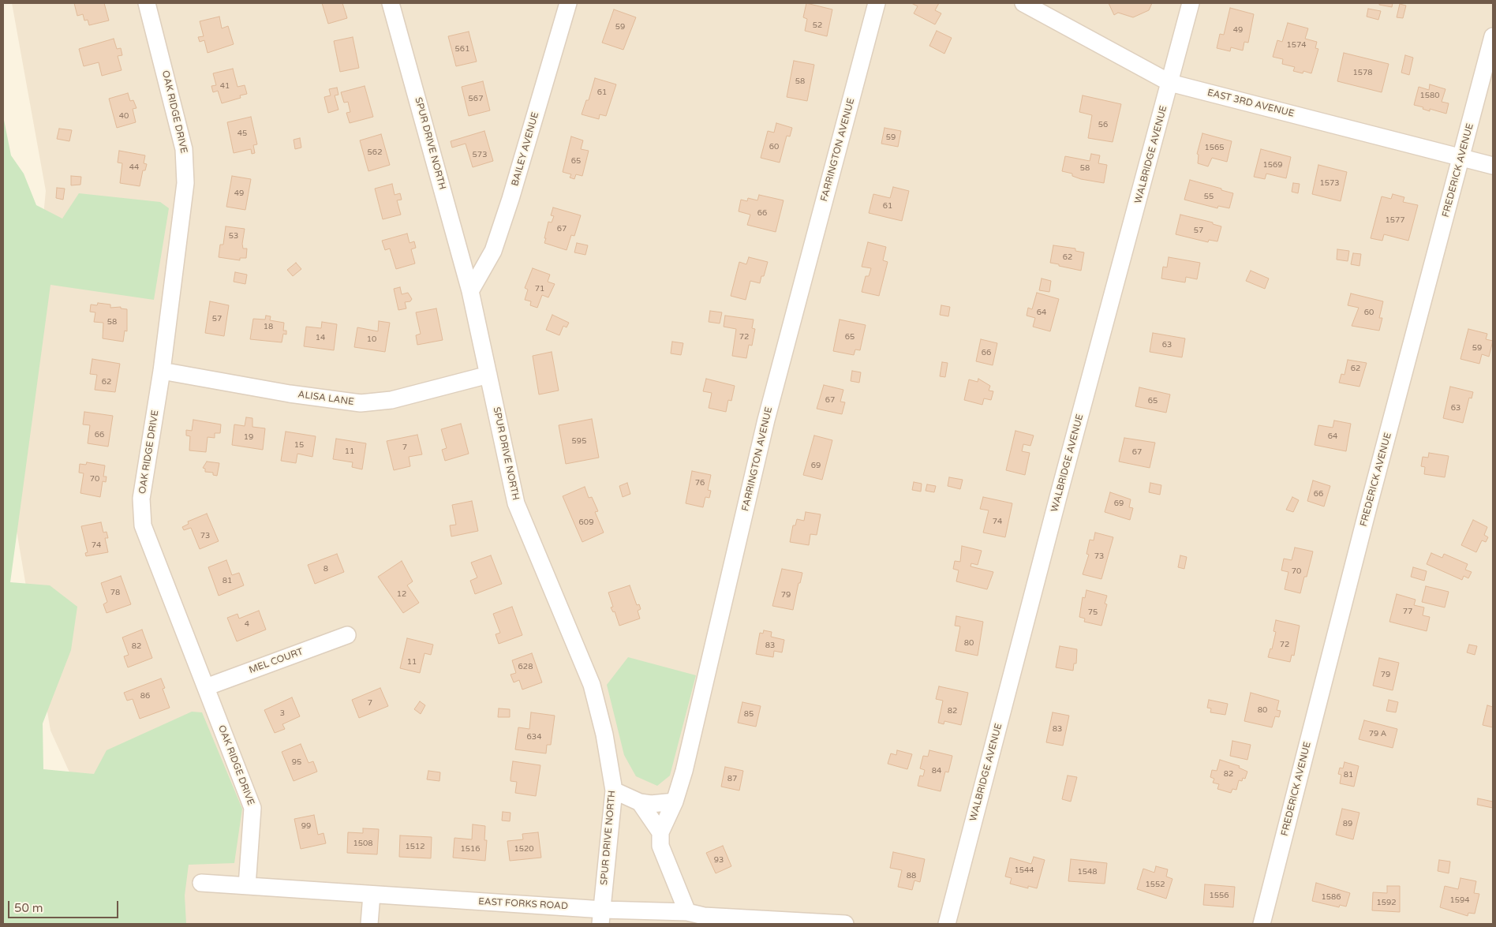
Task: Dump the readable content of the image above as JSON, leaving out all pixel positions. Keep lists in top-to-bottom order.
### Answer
{
  "streets": {
    "street": [
      "EAST 3RD AVENUE",
      "OAK RIDGE DRIVE",
      "SPUR DRIVE NORTH",
      "BAILEY AVENUE",
      "FARRINGTON AVENUE",
      "WALBRIDGE AVENUE",
      "FREDERICK AVENUE",
      "ALISA LANE",
      "MEL COURT",
      "EAST FORKS ROAD"
    ]
  },
  "crossings": [
    ["EAST 3RD AVENUE", "WALBRIDGE AVENUE"],
    ["EAST 3RD AVENUE", "FREDERICK AVENUE"],
    ["OAK RIDGE DRIVE", "ALISA LANE"],
    ["OAK RIDGE DRIVE", "MEL COURT"],
    ["OAK RIDGE DRIVE", "EAST FORKS ROAD"],
    ["SPUR DRIVE NORTH", "BAILEY AVENUE"],
    ["SPUR DRIVE NORTH", "ALISA LANE"],
    ["SPUR DRIVE NORTH", "EAST FORKS ROAD"]
  ],
  "house_numbers": [
    "52",
    "59",
    "49",
    "1574",
    "561",
    "1578",
    "58",
    "41",
    "61",
    "1580",
    "567",
    "40",
    "56",
    "45",
    "59",
    "60",
    "1565",
    "562",
    "573",
    "65",
    "1569",
    "44",
    "58",
    "1573",
    "49",
    "55",
    "61",
    "66",
    "1577",
    "67",
    "57",
    "53",
    "62",
    "71",
    "64",
    "60",
    "57",
    "58",
    "18",
    "72",
    "65",
    "14",
    "10",
    "63",
    "59",
    "66",
    "62",
    "62",
    "67",
    "65",
    "63",
    "66",
    "64",
    "19",
    "595",
    "15",
    "7",
    "11",
    "67",
    "69",
    "70",
    "76",
    "66",
    "69",
    "74",
    "609",
    "73",
    "74",
    "73",
    "8",
    "70",
    "81",
    "78",
    "12",
    "79",
    "77",
    "75",
    "4",
    "80",
    "72",
    "83",
    "82",
    "11",
    "628",
    "79",
    "86",
    "7",
    "80",
    "82",
    "3",
    "85",
    "83",
    "79 A",
    "634",
    "95",
    "84",
    "82",
    "81",
    "87",
    "89",
    "99",
    "1508",
    "1512",
    "1516",
    "1520",
    "93",
    "1544",
    "1548",
    "88",
    "1552",
    "1556",
    "1586",
    "1594",
    "1592"
  ],
  "scale_bar": "50 m"
}
